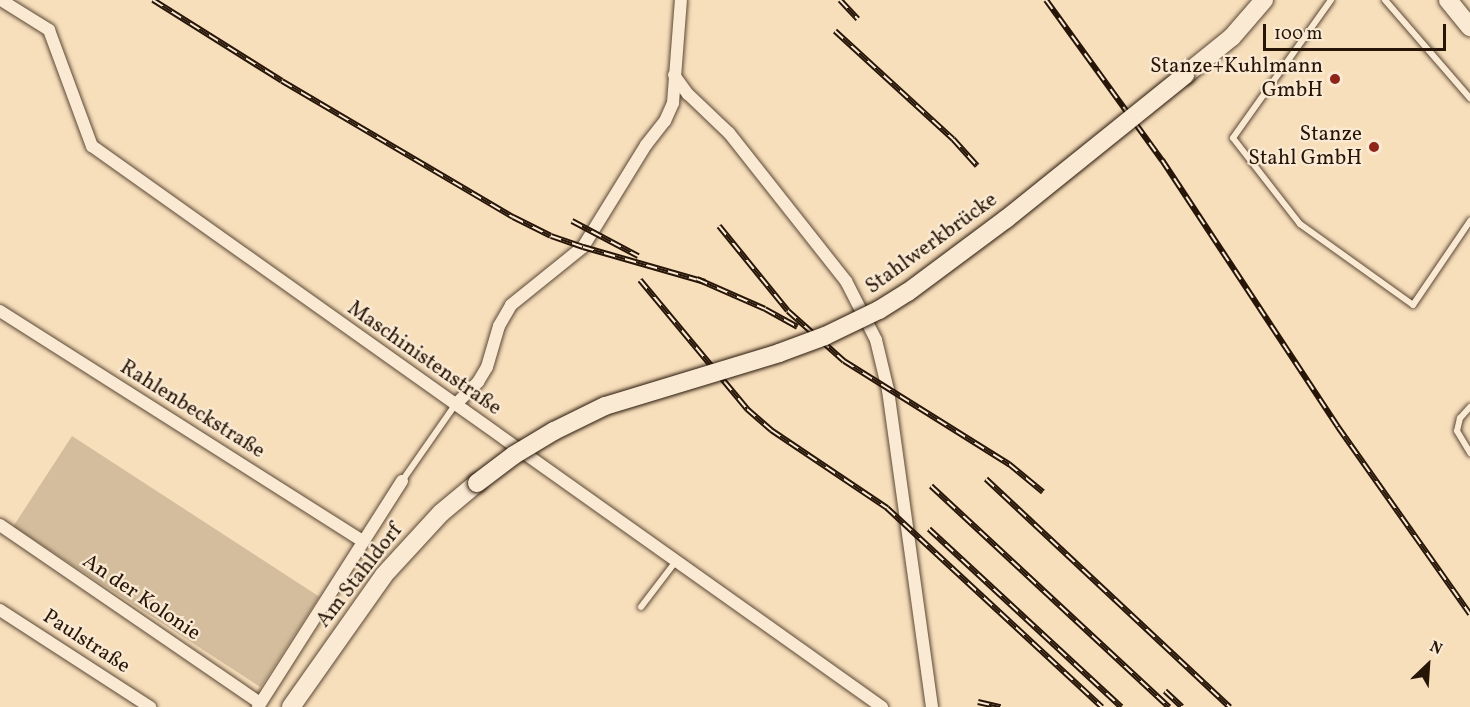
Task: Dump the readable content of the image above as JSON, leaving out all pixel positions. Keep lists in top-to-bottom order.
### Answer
{
  "streets": {
    "main road": ["Stahlwerkbrücke", "Am Stahldorf"],
    "street": [
      "Maschinistenstraße",
      "Rahlenbeckstraße",
      "An der Kolonie",
      "Paulstraße"
    ]
  },
  "crossings": [
    ["Stahlwerkbrücke", "Am Stahldorf"],
    ["Rahlenbeckstraße", "An der Kolonie"]
  ],
  "places": ["Stanze+Kuhlmann GmbH", "Stanze Stahl GmbH"],
  "scale_bar": "100 m",
  "north": "top right"
}
